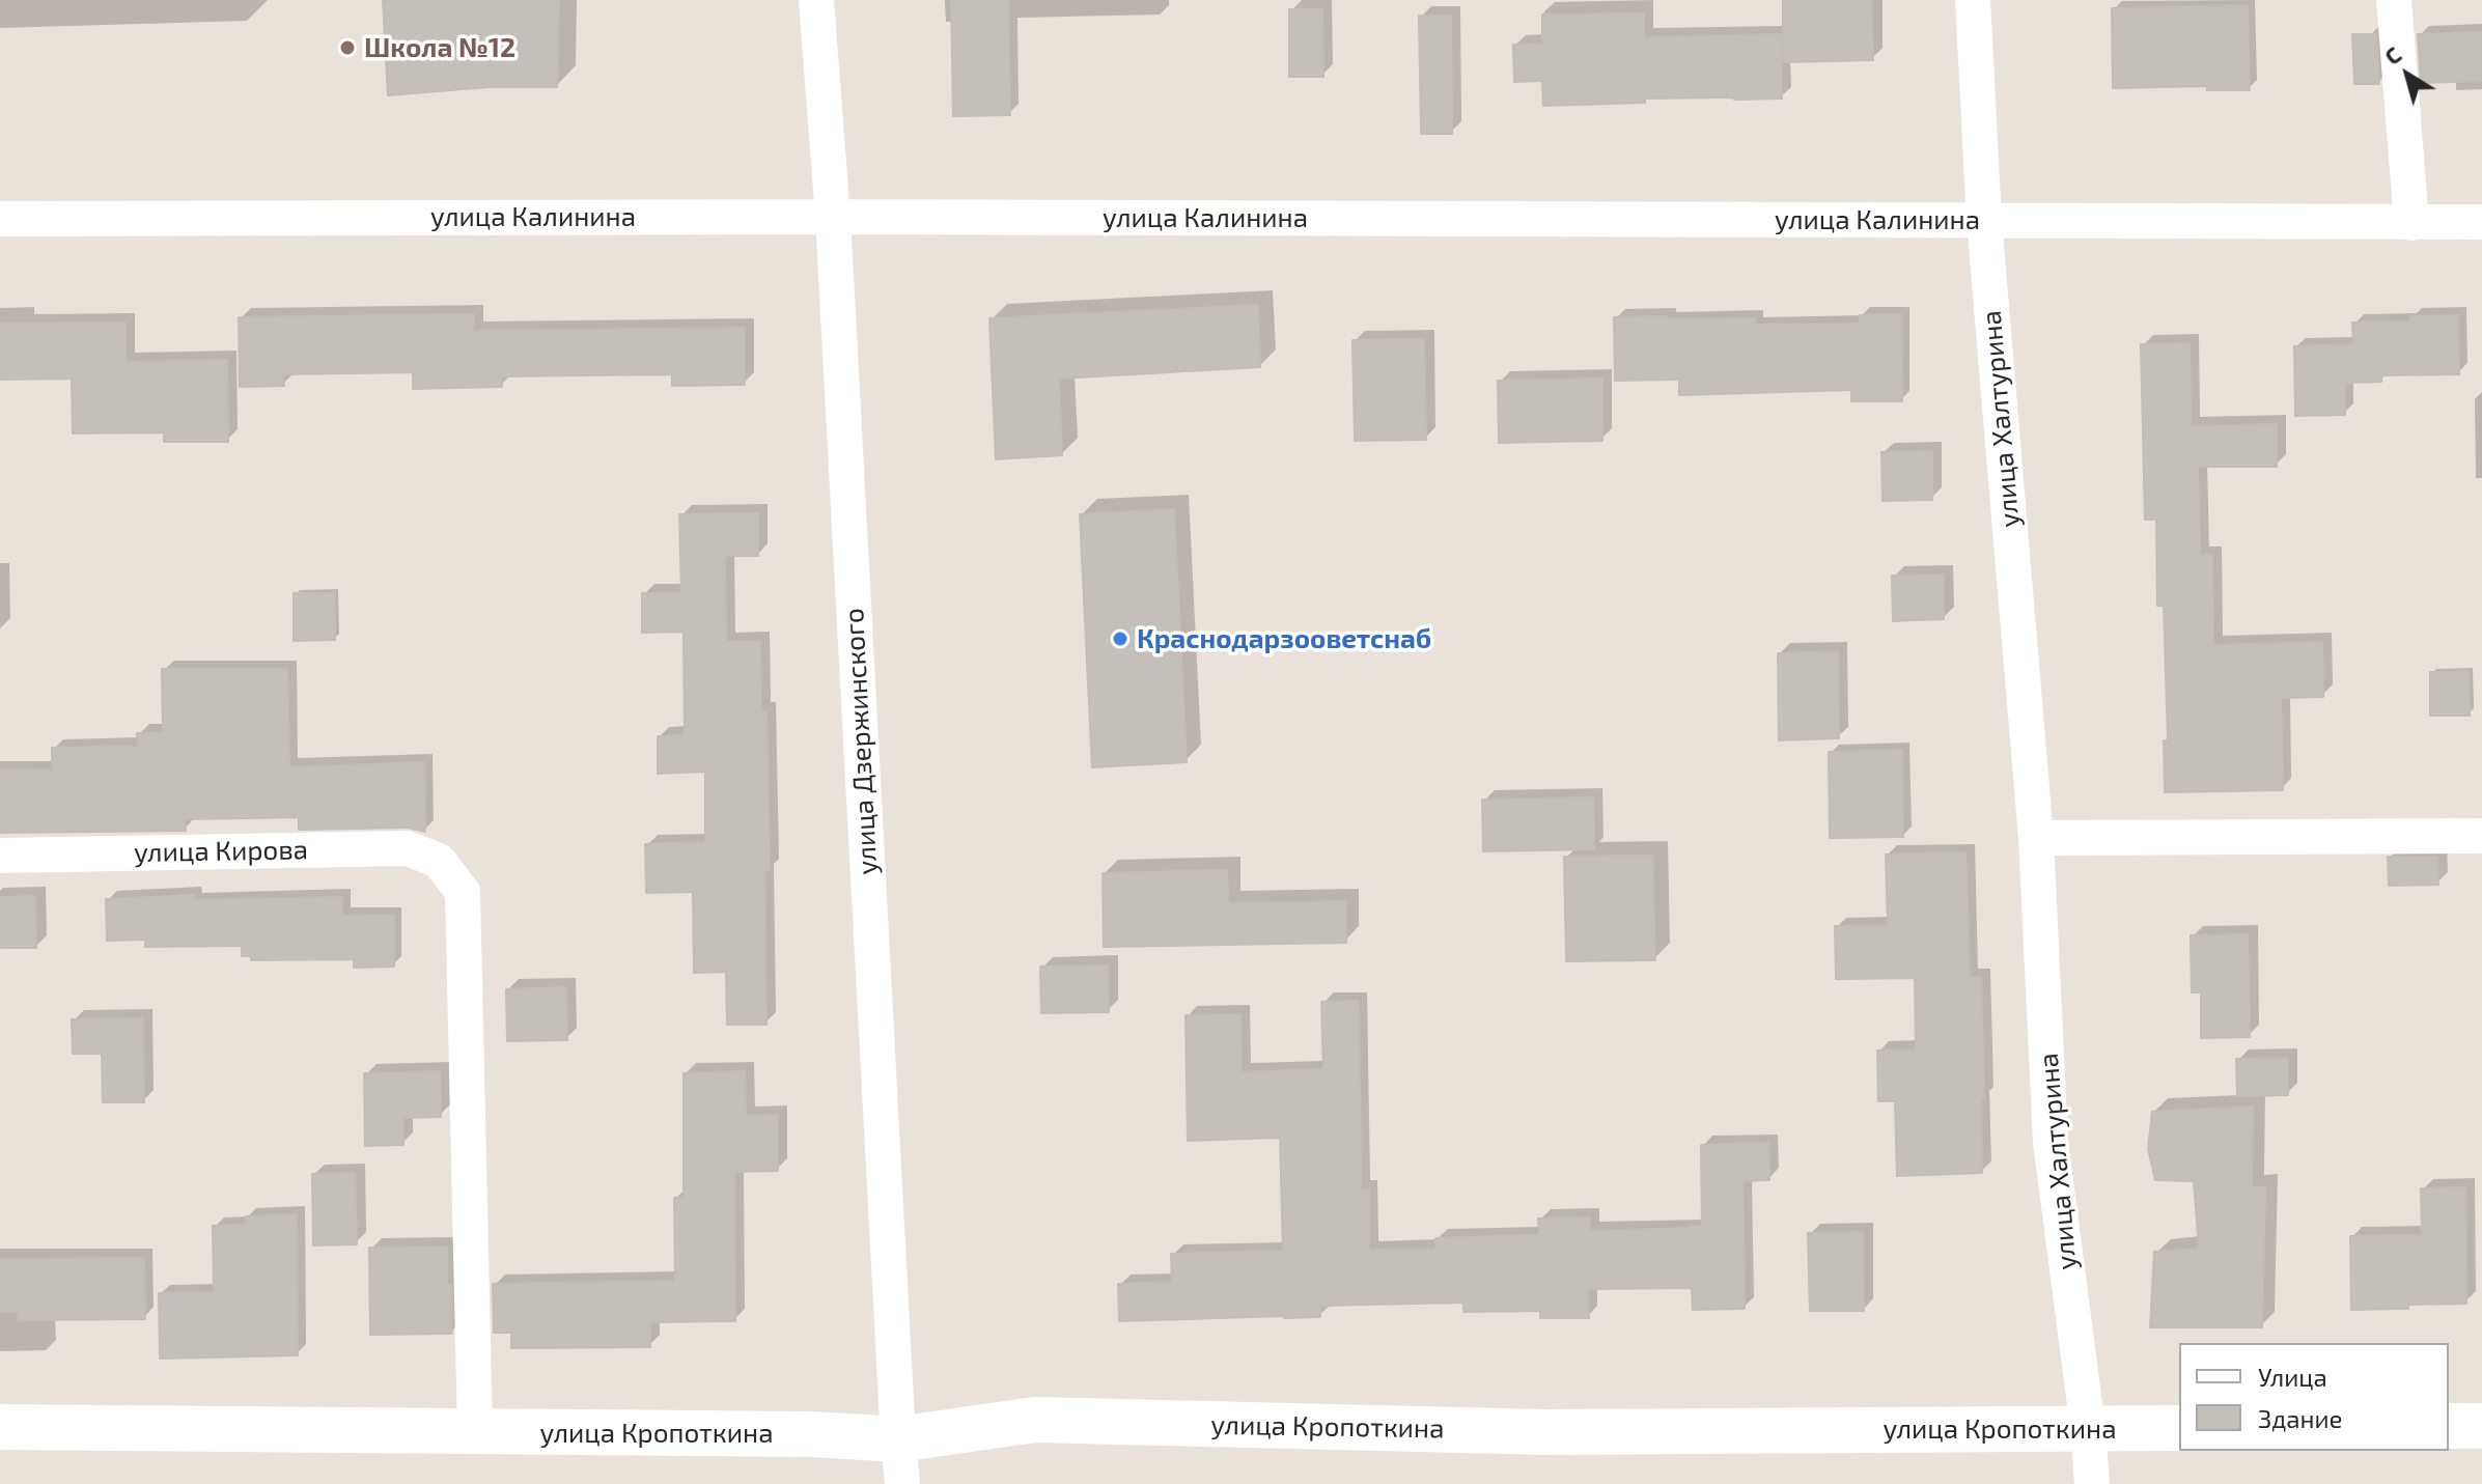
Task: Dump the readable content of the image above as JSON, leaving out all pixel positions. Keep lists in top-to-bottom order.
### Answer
{
  "streets": {
    "main road": ["улица Кропоткина"],
    "street": [
      "улица Калинина",
      "улица Халтурина",
      "улица Дзержинского",
      "улица Кирова"
    ]
  },
  "crossings": [
    ["улица Калинина", "улица Халтурина"],
    ["улица Калинина", "улица Дзержинского"],
    ["улица Халтурина", "улица Кропоткина"],
    ["улица Дзержинского", "улица Кропоткина"],
    ["улица Кирова", "улица Кропоткина"]
  ],
  "places": ["Школа №12", "Краснодарзооветснаб"],
  "legend": ["Улица", "Здание"],
  "north": "top left"
}
